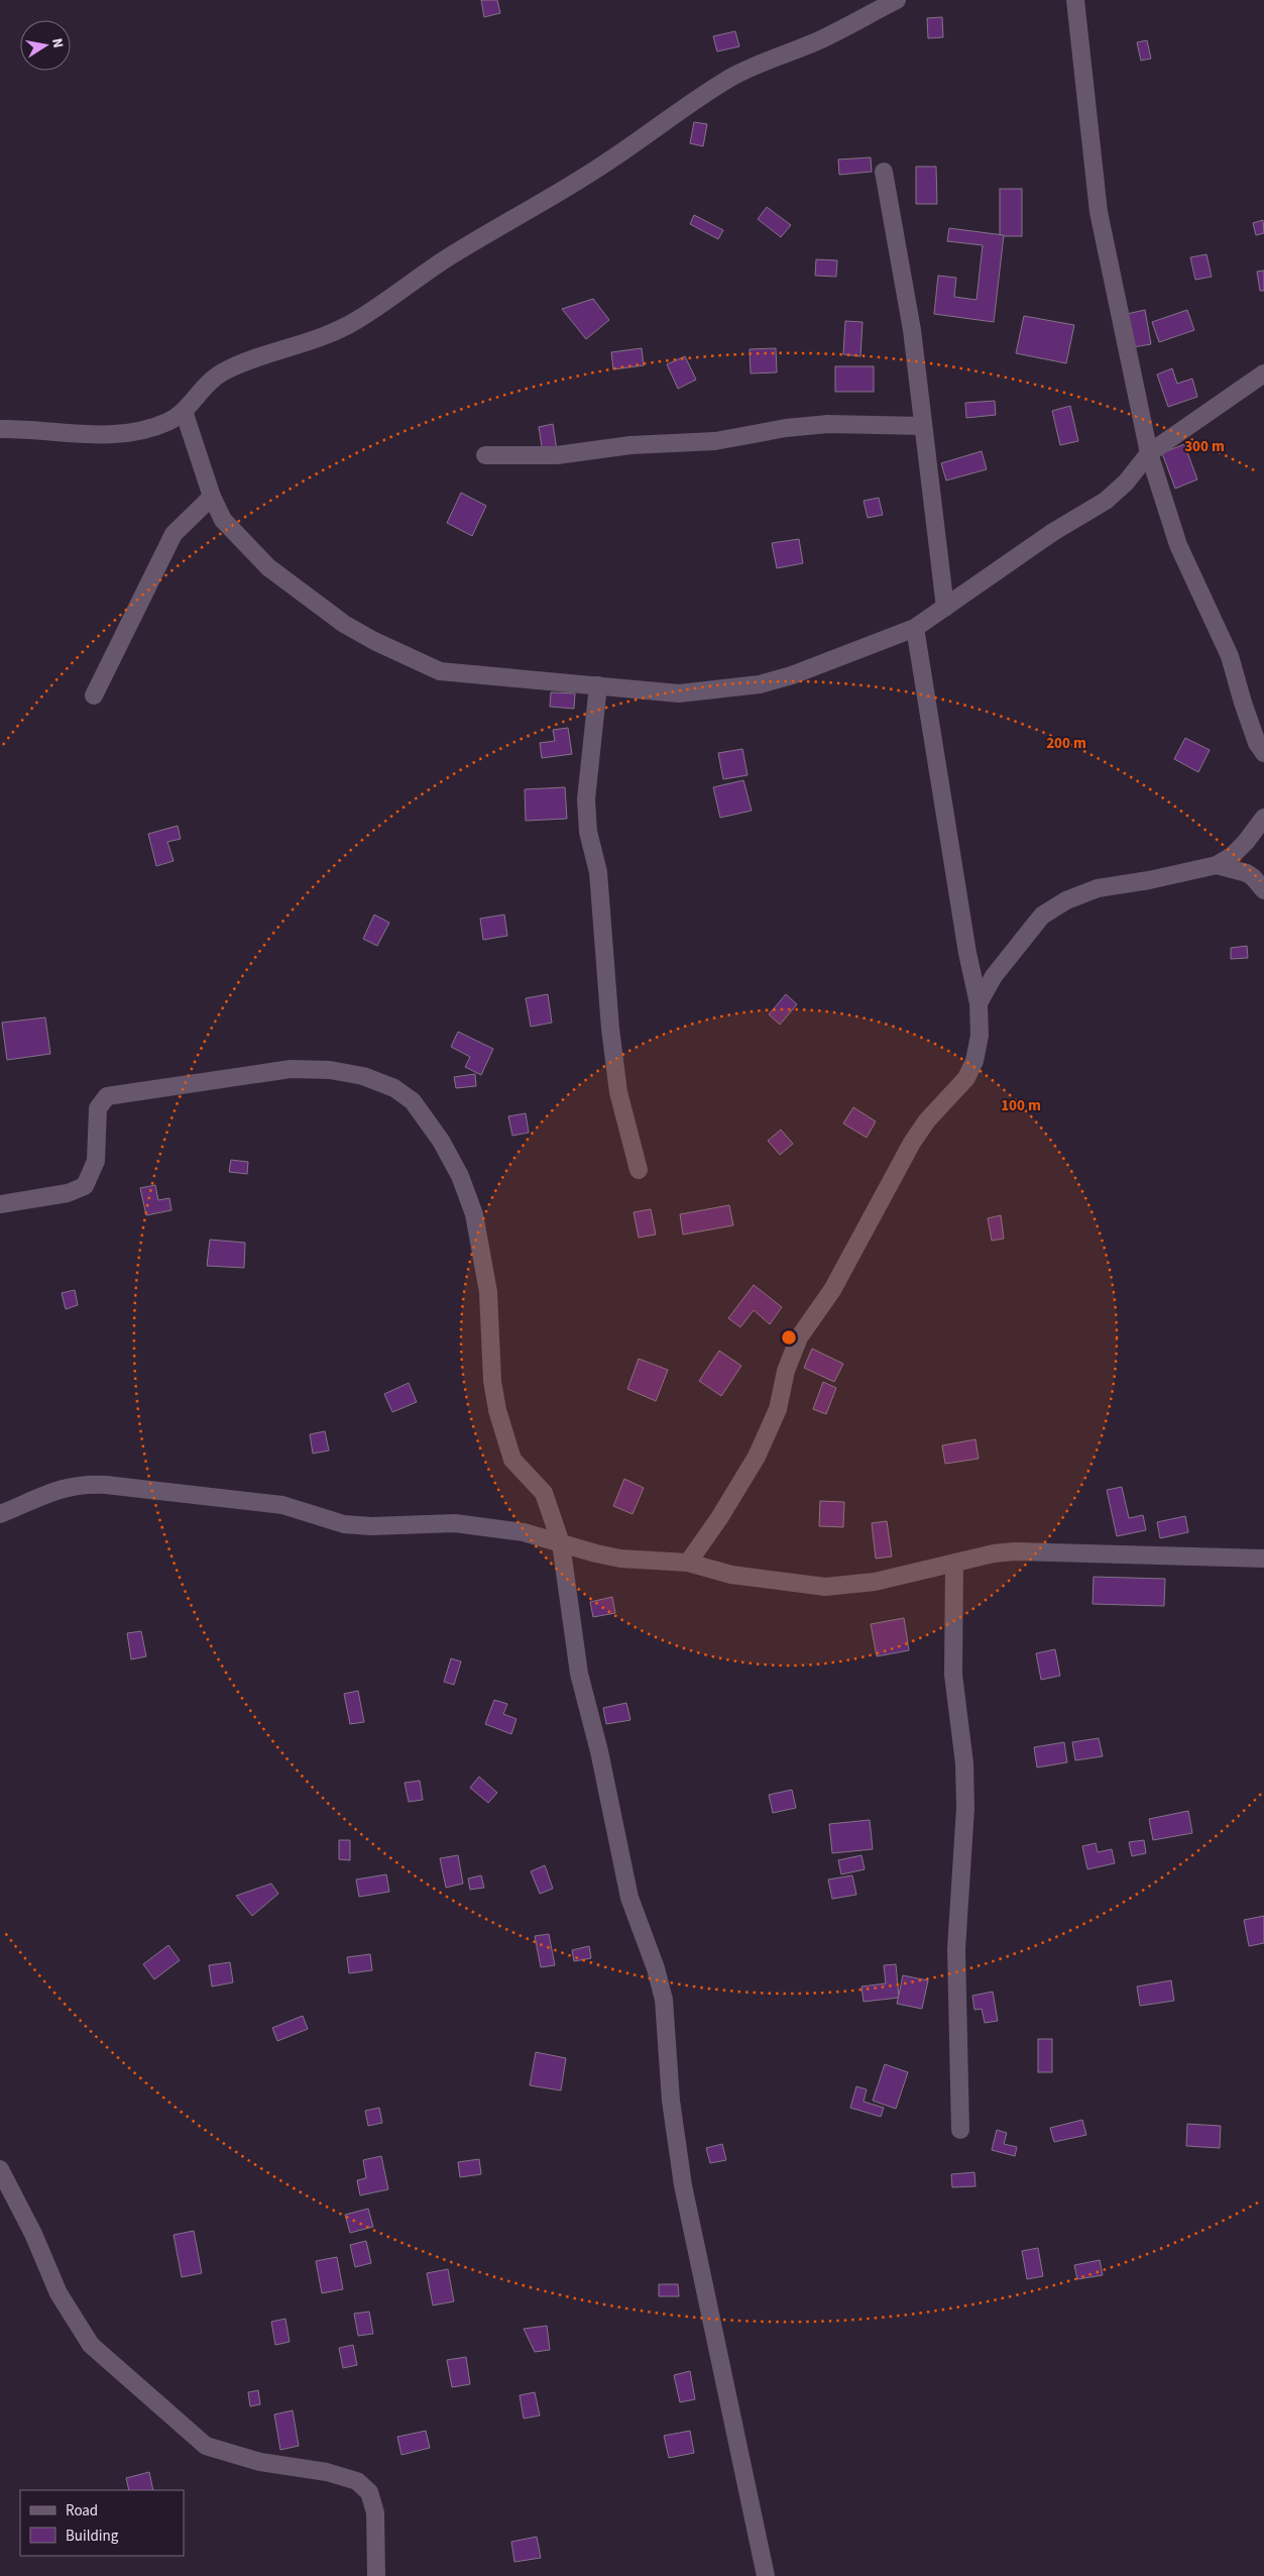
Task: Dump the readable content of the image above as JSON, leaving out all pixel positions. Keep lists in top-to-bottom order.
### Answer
{
  "legend": ["Road", "Building"],
  "north": "right",
  "rings": ["300 m", "200 m", "100 m"]
}
